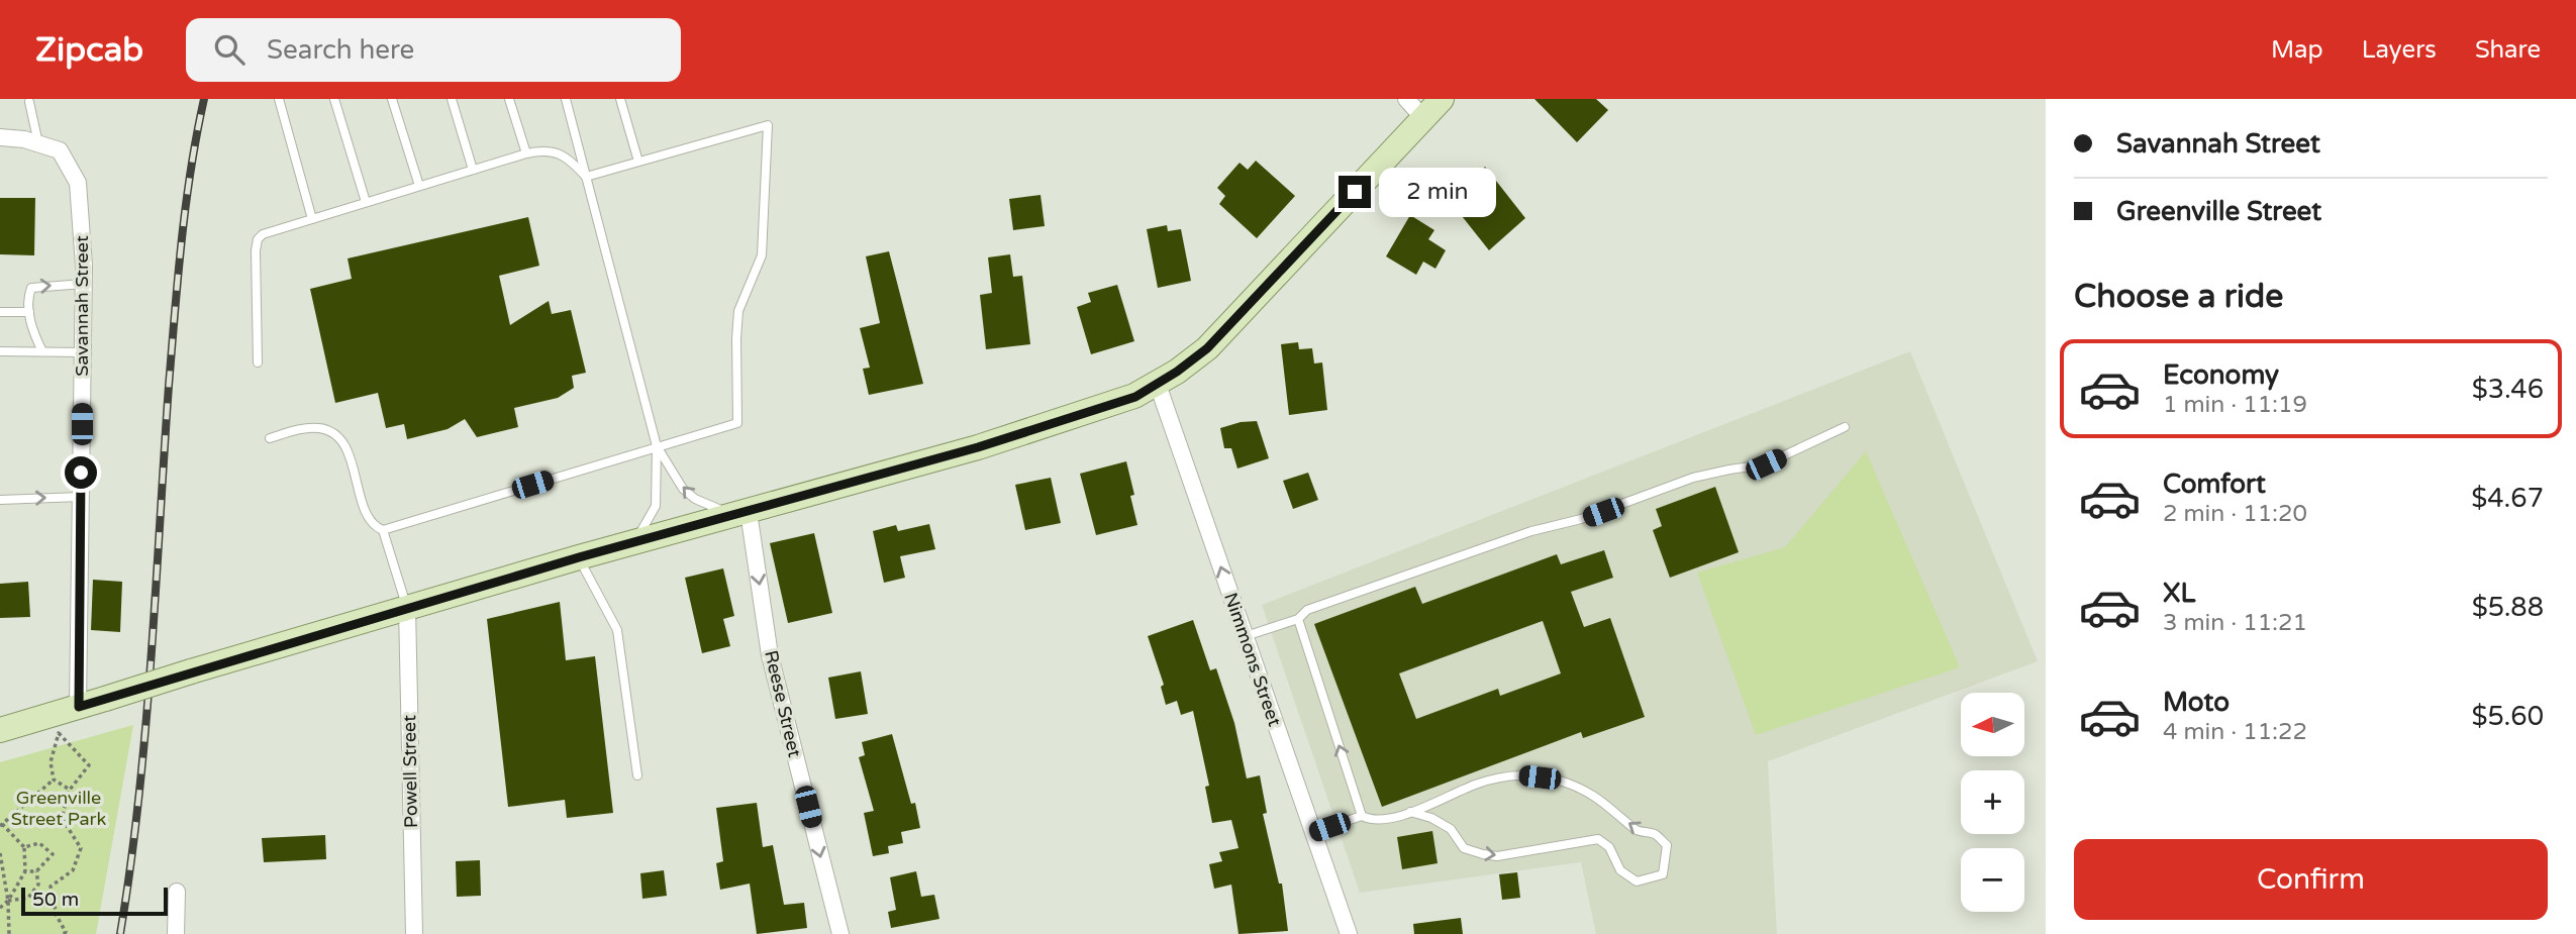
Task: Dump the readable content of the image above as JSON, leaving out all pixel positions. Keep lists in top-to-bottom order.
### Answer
{
  "streets": {
    "street": [
      "Savannah Street",
      "Nimmons Street",
      "Reese Street",
      "Powell Street"
    ]
  },
  "one_way": ["Nimmons Street", "Reese Street"],
  "parks": ["Greenville Street Park"],
  "scale_bar": "50 m",
  "north": "left",
  "page": {
    "header": "Zipcab",
    "search": "Search here",
    "nav": ["Map", "Layers", "Share"],
    "banner": ["Savannah Street", "Greenville Street"],
    "bubble": "2 min",
    "heading": "Choose a ride",
    "list": [
      {
        "name": "Economy",
        "note": "1 min · 11:19",
        "value": "$3.46"
      },
      {
        "name": "Comfort",
        "note": "2 min · 11:20",
        "value": "$4.67"
      },
      {
        "name": "XL",
        "note": "3 min · 11:21",
        "value": "$5.88"
      },
      {
        "name": "Moto",
        "note": "4 min · 11:22",
        "value": "$5.60"
      }
    ],
    "map_buttons": ["+", "−"],
    "buttons": "Confirm",
    "scale": "50 m"
  }
}
